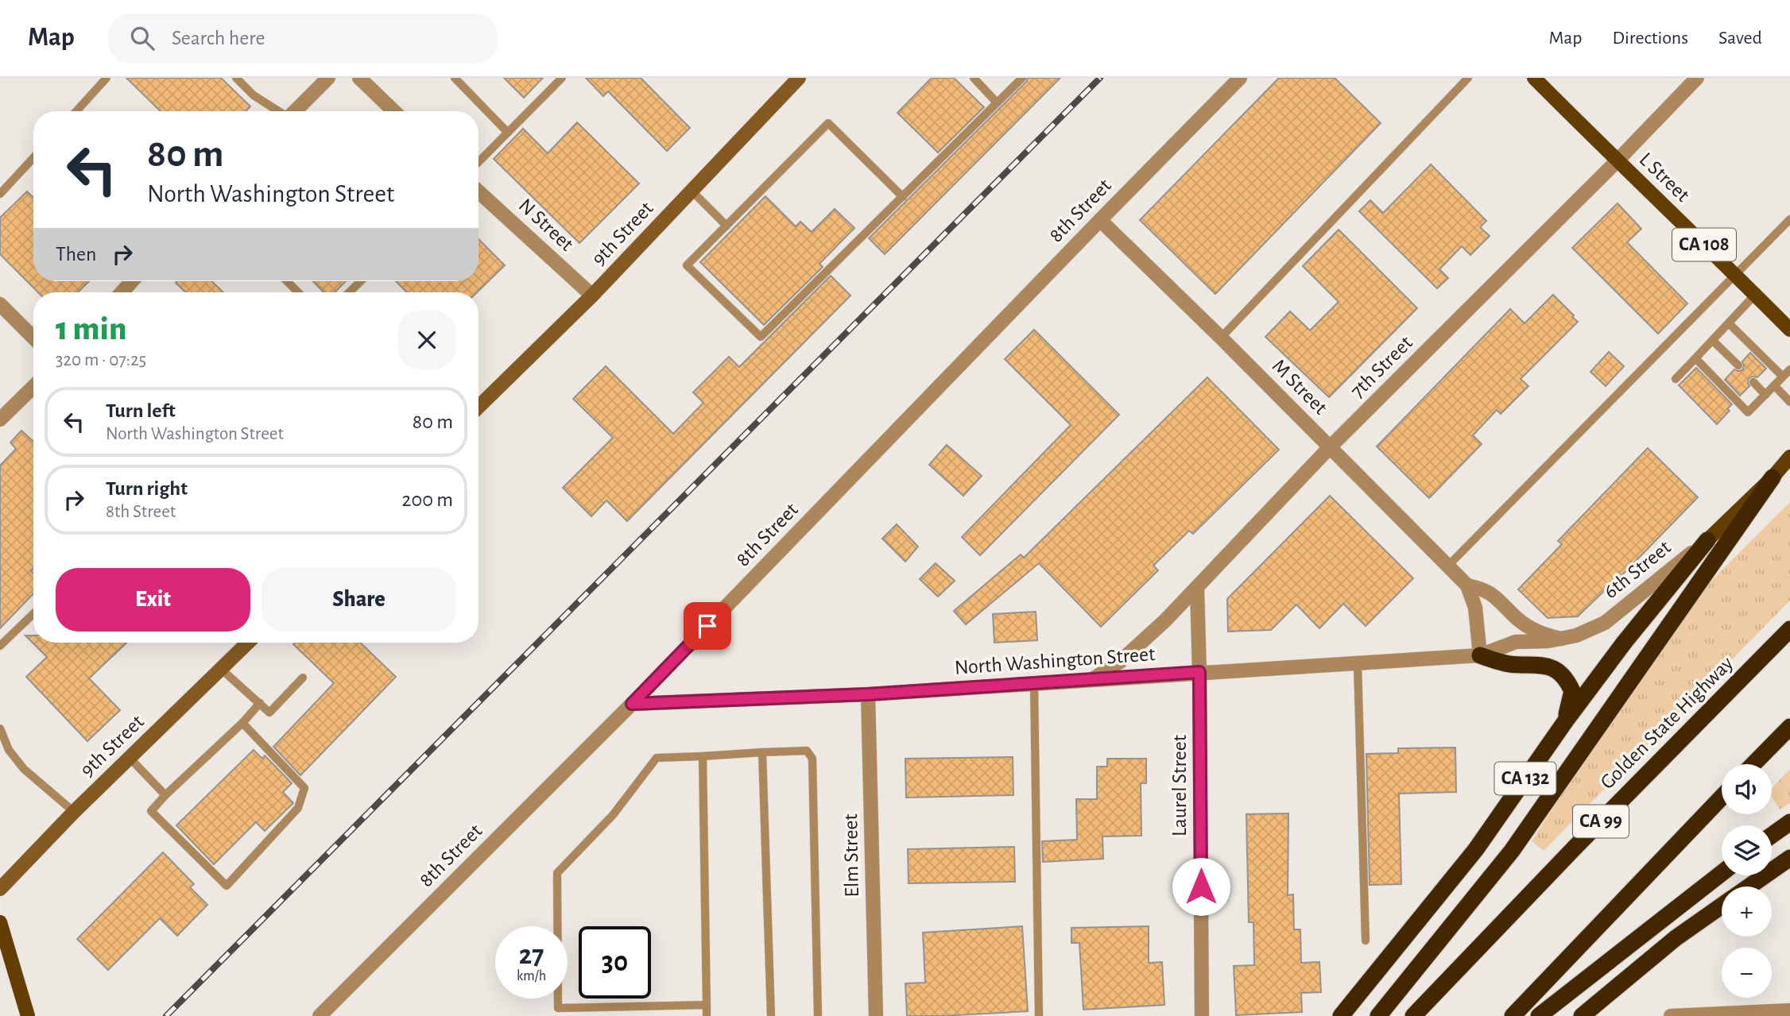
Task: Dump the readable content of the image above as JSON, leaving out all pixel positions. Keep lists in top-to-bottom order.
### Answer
{
  "streets": {
    "highway": ["Golden State Highway", "CA 132", "CA 99"],
    "main road": [
      "L Street",
      "9th Street",
      "CA 108",
      "6th Street"
    ],
    "street": [
      "8th Street",
      "N Street",
      "7th Street",
      "M Street",
      "North Washington Street",
      "Laurel Street",
      "Elm Street"
    ]
  },
  "crossings": [
    ["L Street", "7th Street"],
    ["8th Street", "M Street"],
    ["8th Street", "North Washington Street"],
    ["N Street", "9th Street"],
    ["7th Street", "M Street"],
    ["7th Street", "North Washington Street"],
    ["7th Street", "Laurel Street"],
    ["M Street", "6th Street"],
    ["M Street", "North Washington Street"],
    ["6th Street", "North Washington Street"],
    ["6th Street", "CA 132"],
    ["North Washington Street", "Laurel Street"],
    ["North Washington Street", "Elm Street"]
  ],
  "page": {
    "header": "Map",
    "search": "Search here",
    "nav": ["Map", "Directions", "Saved"],
    "turn": ["80 m", "North Washington Street"],
    "then": "Then",
    "heading": ["1 min", "320 m · 07:25"],
    "list": [
      {
        "name": "Turn left",
        "note": "North Washington Street",
        "value": "80 m"
      },
      {
        "name": "Turn right",
        "note": "8th Street",
        "value": "200 m"
      }
    ],
    "buttons": ["Exit", "Share"],
    "map_buttons": ["+", "−"],
    "speed": "27 km/h",
    "limit": "30"
  }
}
